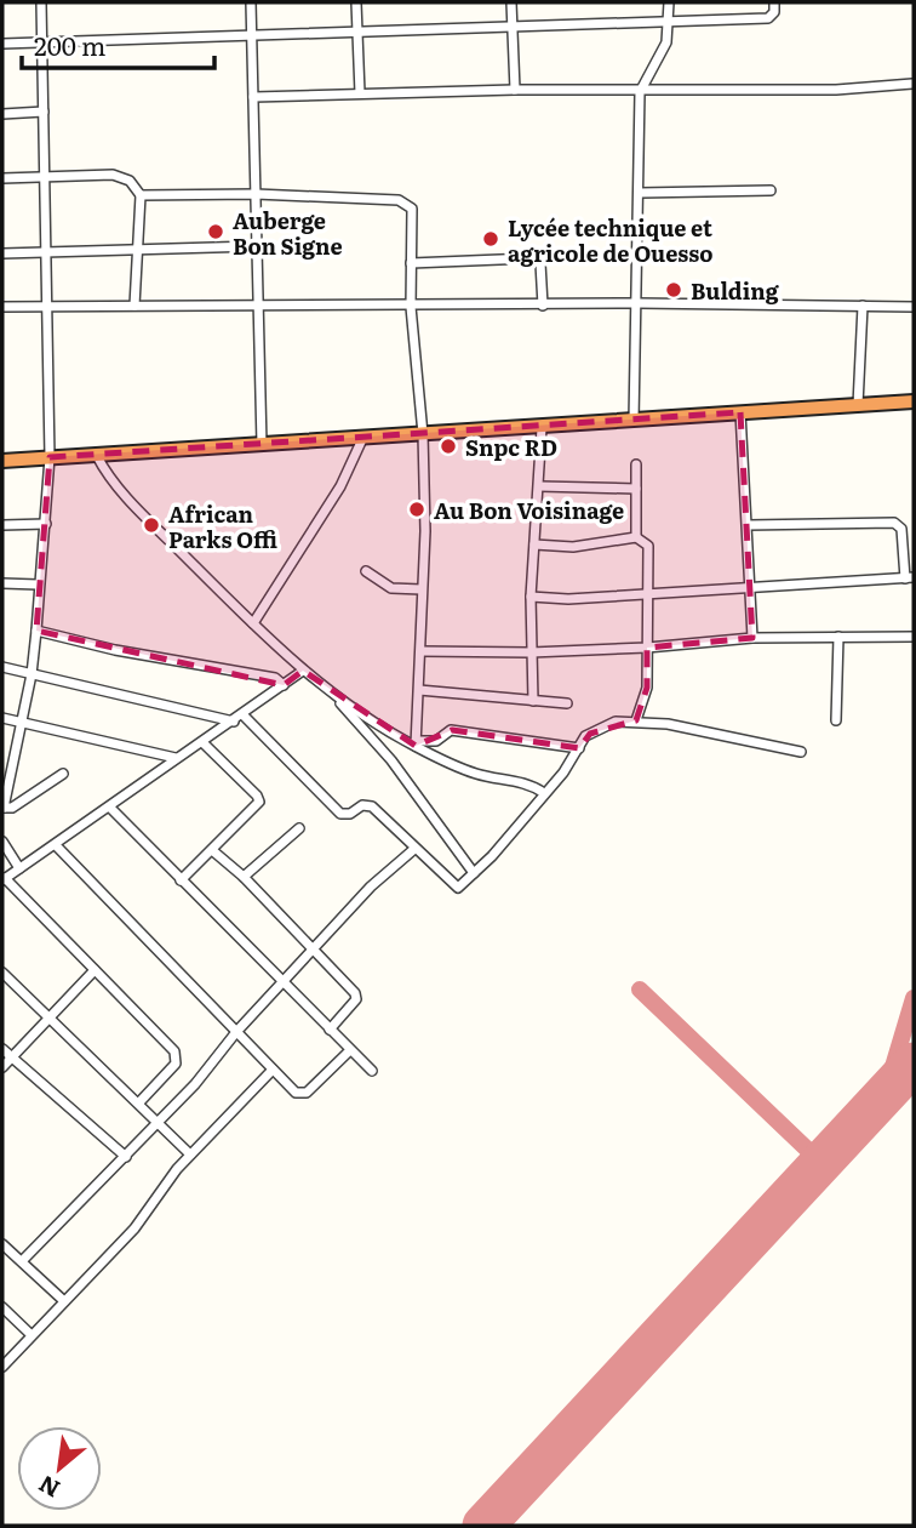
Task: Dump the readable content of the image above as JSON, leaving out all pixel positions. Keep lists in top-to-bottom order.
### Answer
{
  "places": [
    "Auberge Bon Signe",
    "Lycée technique et agricole de Ouesso",
    "Bulding",
    "Snpc RD",
    "Au Bon Voisinage",
    "African Parks Offi"
  ],
  "scale_bar": "200 m",
  "north": "bottom left"
}
